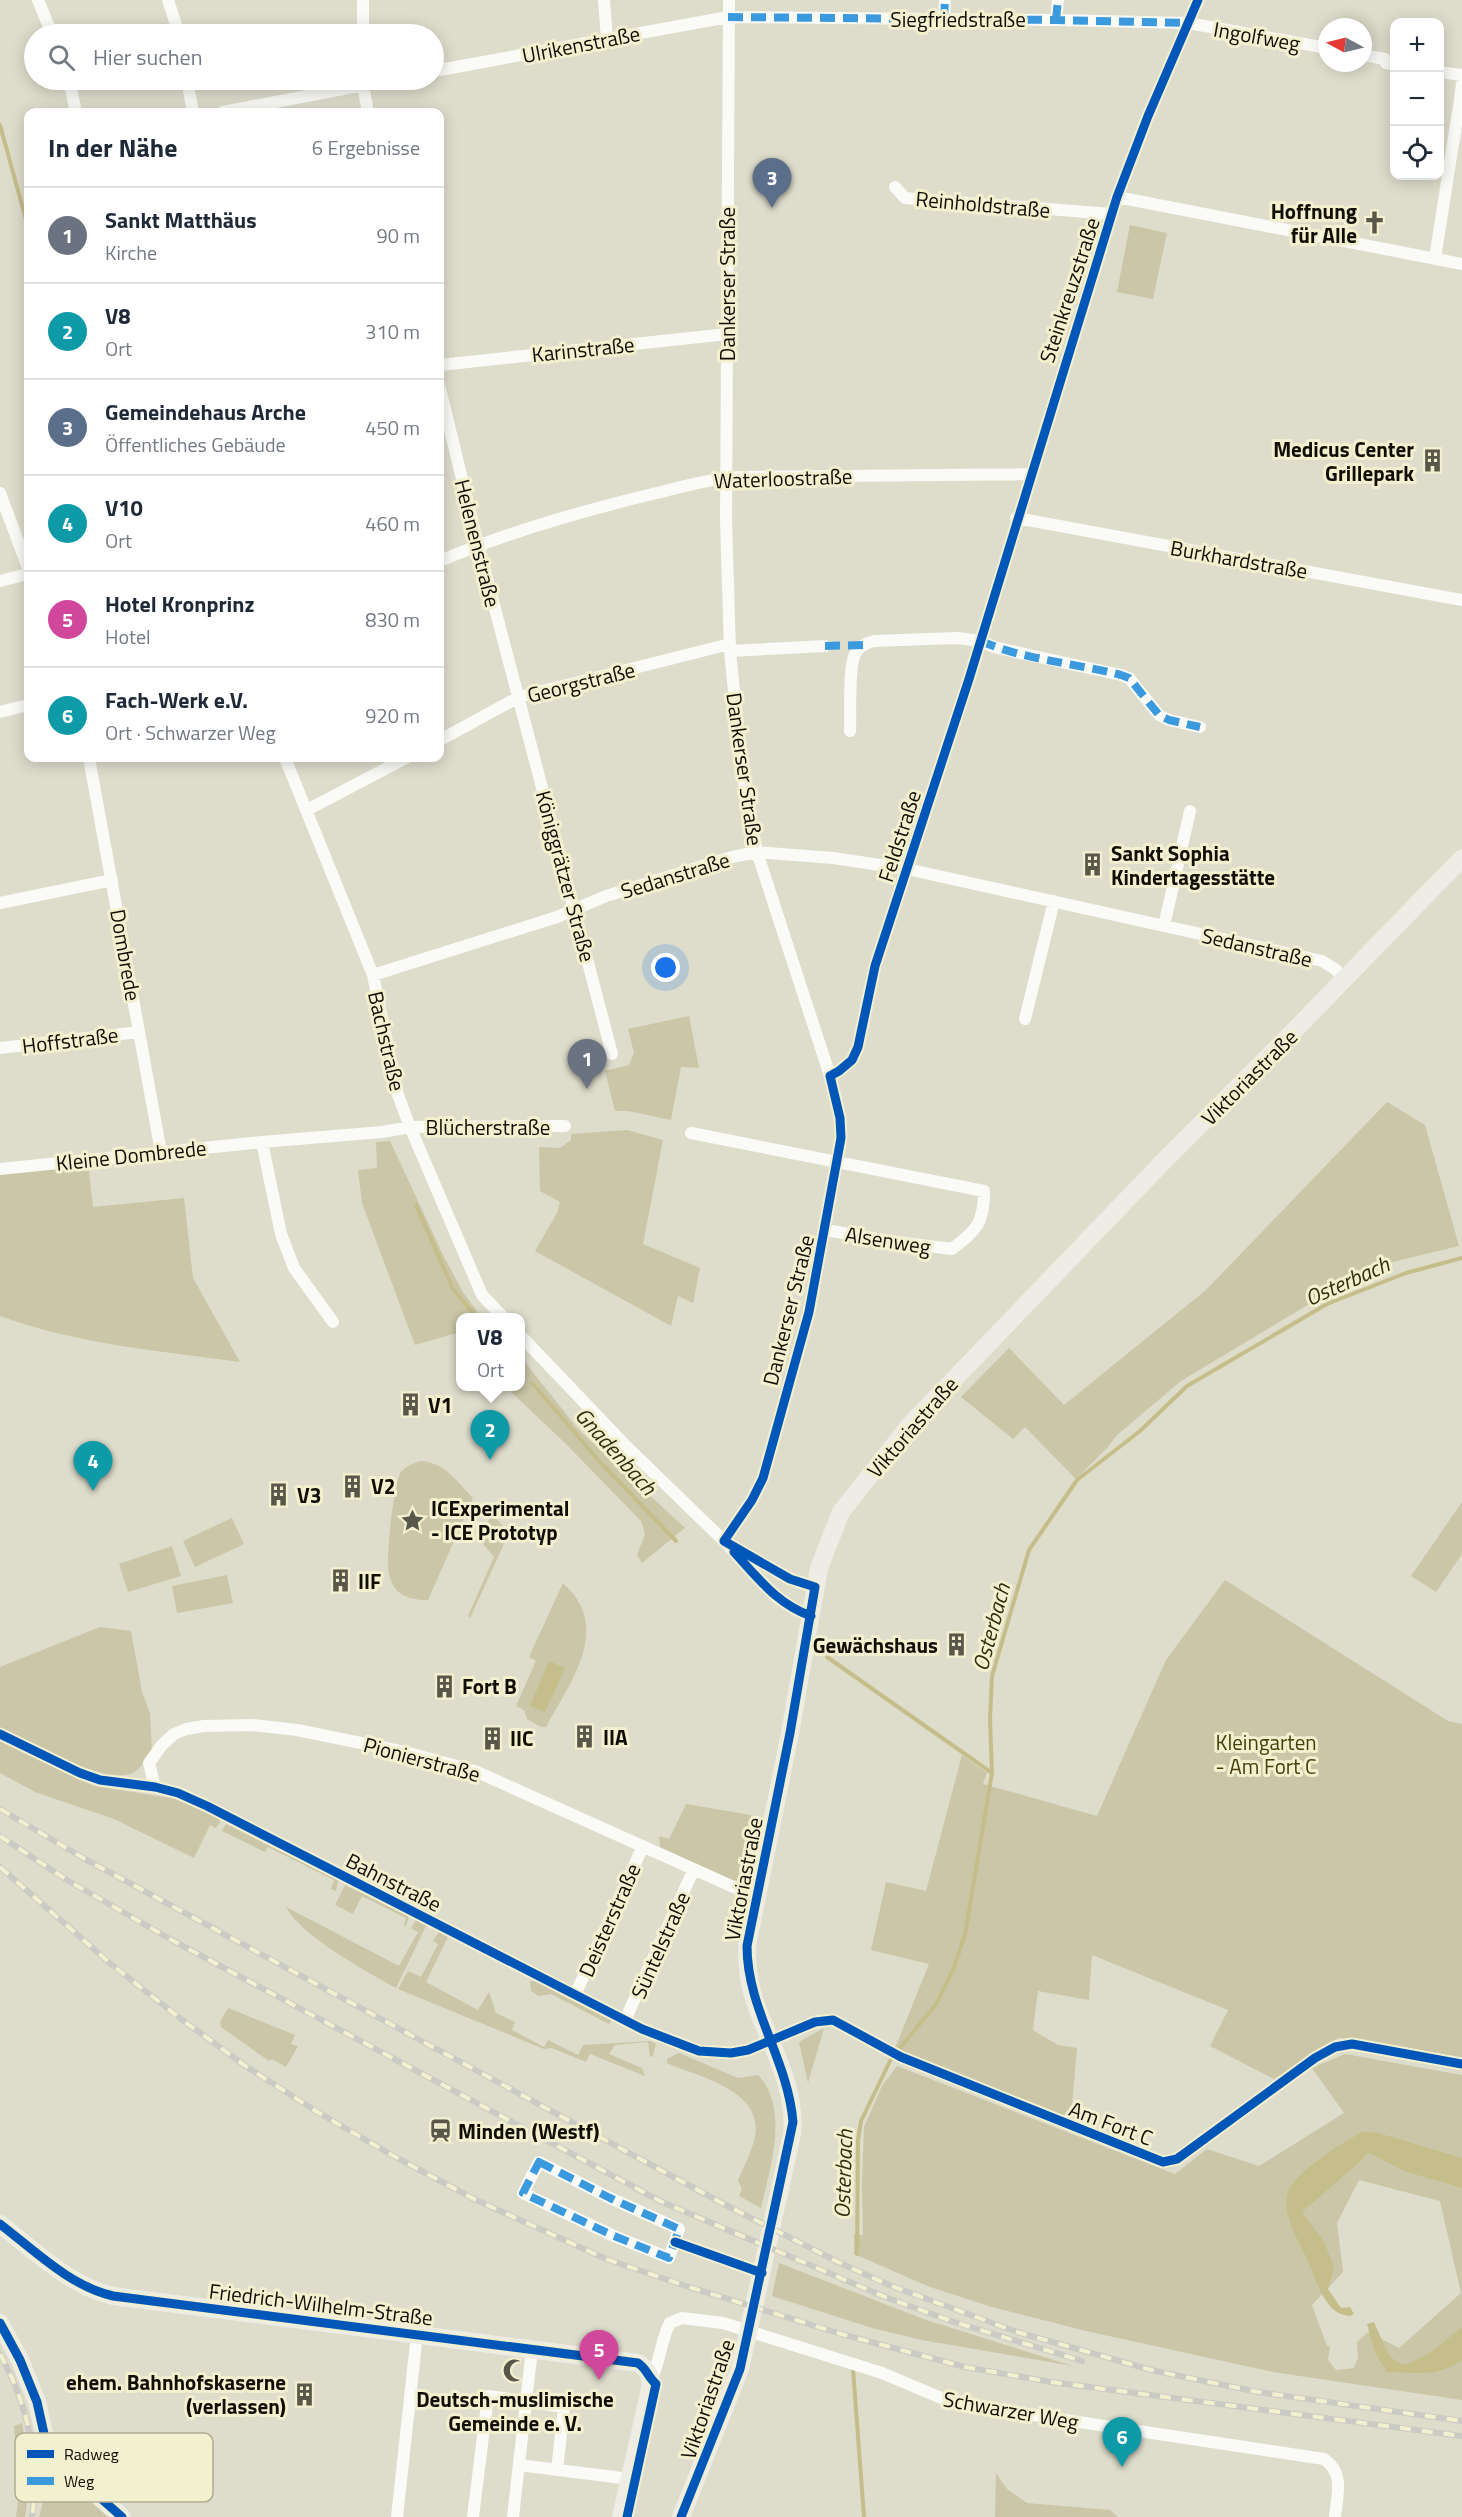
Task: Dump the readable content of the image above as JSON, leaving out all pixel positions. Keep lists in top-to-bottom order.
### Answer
{
  "streets": {
    "main road": ["Viktoriastraße", "Friedrich-Wilhelm-Straße"],
    "street": [
      "Siegfriedstraße",
      "Ingolfweg",
      "Ulrikenstraße",
      "Reinholdstraße",
      "Dankerser Straße",
      "Steinkreuzstraße",
      "Karinstraße",
      "Waterloostraße",
      "Helenenstraße",
      "Burkhardstraße",
      "Georgstraße",
      "Feldstraße",
      "Sedanstraße",
      "Königgrätzer Straße",
      "Dombrede",
      "Hoffstraße",
      "Bachstraße",
      "Blücherstraße",
      "Kleine Dombrede",
      "Alsenweg",
      "Pionierstraße",
      "Bahnstraße",
      "Deisterstraße",
      "Süntelstraße",
      "Am Fort C",
      "Schwarzer Weg"
    ]
  },
  "crossings": [
    ["Siegfriedstraße", "Ingolfweg"],
    ["Siegfriedstraße", "Ulrikenstraße"],
    ["Siegfriedstraße", "Dankerser Straße"],
    ["Siegfriedstraße", "Steinkreuzstraße"],
    ["Ingolfweg", "Steinkreuzstraße"],
    ["Ulrikenstraße", "Dankerser Straße"],
    ["Reinholdstraße", "Steinkreuzstraße"],
    ["Dankerser Straße", "Karinstraße"],
    ["Dankerser Straße", "Waterloostraße"],
    ["Dankerser Straße", "Georgstraße"],
    ["Dankerser Straße", "Feldstraße"],
    ["Dankerser Straße", "Sedanstraße"],
    ["Dankerser Straße", "Alsenweg"],
    ["Steinkreuzstraße", "Waterloostraße"],
    ["Steinkreuzstraße", "Burkhardstraße"],
    ["Steinkreuzstraße", "Feldstraße"],
    ["Waterloostraße", "Helenenstraße"],
    ["Helenenstraße", "Georgstraße"],
    ["Helenenstraße", "Königgrätzer Straße"],
    ["Georgstraße", "Königgrätzer Straße"],
    ["Feldstraße", "Sedanstraße"],
    ["Sedanstraße", "Königgrätzer Straße"],
    ["Sedanstraße", "Bachstraße"],
    ["Sedanstraße", "Viktoriastraße"],
    ["Dombrede", "Hoffstraße"],
    ["Dombrede", "Kleine Dombrede"],
    ["Bachstraße", "Blücherstraße"],
    ["Bachstraße", "Kleine Dombrede"],
    ["Viktoriastraße", "Pionierstraße"],
    ["Viktoriastraße", "Bahnstraße"],
    ["Viktoriastraße", "Am Fort C"],
    ["Blücherstraße", "Kleine Dombrede"],
    ["Pionierstraße", "Bahnstraße"],
    ["Pionierstraße", "Deisterstraße"],
    ["Pionierstraße", "Süntelstraße"],
    ["Bahnstraße", "Deisterstraße"],
    ["Bahnstraße", "Süntelstraße"],
    ["Bahnstraße", "Am Fort C"],
    ["Friedrich-Wilhelm-Straße", "Schwarzer Weg"]
  ],
  "water": ["Osterbach", "Gnadenbach"],
  "parks": ["Kleingarten - Am Fort C"],
  "places": {
    "church": ["Hoffnung für Alle"],
    "building": [
      "Medicus Center Grillepark",
      "Sankt Sophia Kindertagesstätte",
      "V1",
      "V2",
      "V3",
      "IIF",
      "Gewächshaus",
      "Fort B",
      "IIA",
      "IIC",
      "ehem. Bahnhofskaserne (verlassen)"
    ],
    "place": ["ICExperimental - ICE Prototyp"],
    "station": ["Minden (Westf)"],
    "mosque": ["Deutsch-muslimische Gemeinde e. V."]
  },
  "legend": ["Radweg", "Weg"],
  "north": "left",
  "page": {
    "map_buttons": ["+", "−"],
    "search": "Hier suchen",
    "heading": ["In der Nähe", "6 Ergebnisse"],
    "pins": [
      "3",
      "1",
      "2",
      "4",
      "5",
      "6"
    ],
    "list": [
      {
        "mark": "1",
        "name": "Sankt Matthäus",
        "note": "Kirche",
        "value": "90 m"
      },
      {
        "mark": "2",
        "name": "V8",
        "note": "Ort",
        "value": "310 m"
      },
      {
        "mark": "3",
        "name": "Gemeindehaus Arche",
        "note": "Öffentliches Gebäude",
        "value": "450 m"
      },
      {
        "mark": "4",
        "name": "V10",
        "note": "Ort",
        "value": "460 m"
      },
      {
        "mark": "5",
        "name": "Hotel Kronprinz",
        "note": "Hotel",
        "value": "830 m"
      },
      {
        "mark": "6",
        "name": "Fach-Werk e.V.",
        "note": "Ort · Schwarzer Weg",
        "value": "920 m"
      }
    ],
    "popup": ["V8", "Ort"]
  }
}
